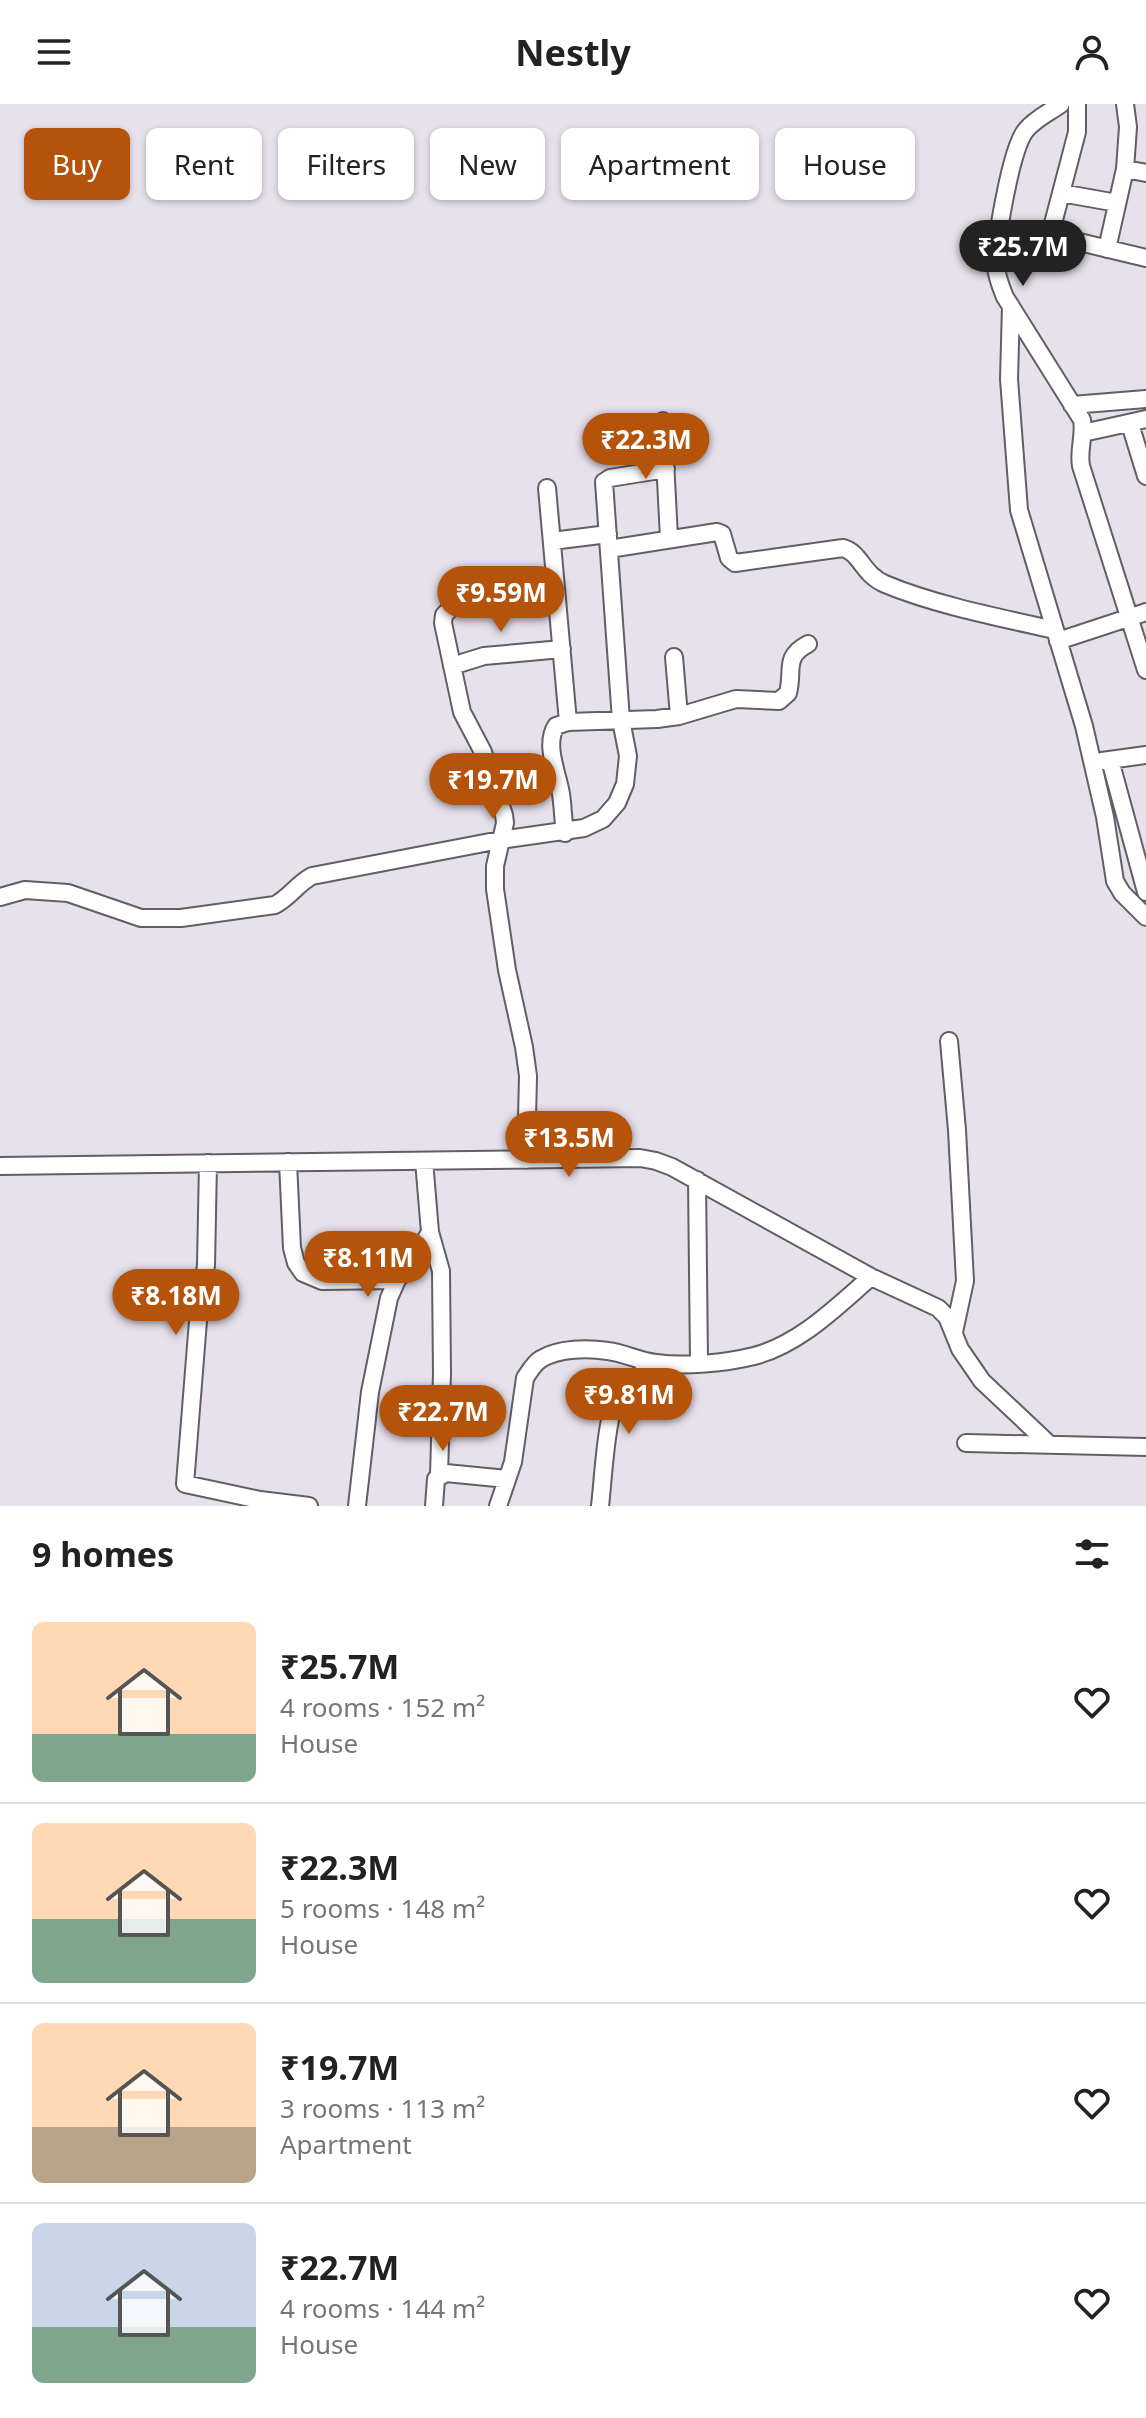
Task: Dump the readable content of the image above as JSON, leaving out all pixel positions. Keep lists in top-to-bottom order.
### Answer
{
  "page": {
    "header": "Nestly",
    "chip": [
      "Buy",
      "Rent",
      "Filters",
      "New",
      "Apartment",
      "House"
    ],
    "price": [
      "₹25.7M",
      "₹22.3M",
      "₹9.59M",
      "₹19.7M",
      "₹13.5M",
      "₹8.11M",
      "₹8.18M",
      "₹9.81M",
      "₹22.7M"
    ],
    "heading": "9 homes",
    "list": [
      {
        "name": "₹25.7M",
        "note": "4 rooms · 152 m² · House"
      },
      {
        "name": "₹22.3M",
        "note": "5 rooms · 148 m² · House"
      },
      {
        "name": "₹19.7M",
        "note": "3 rooms · 113 m² · Apartment"
      },
      {
        "name": "₹22.7M",
        "note": "4 rooms · 144 m² · House"
      }
    ]
  }
}
